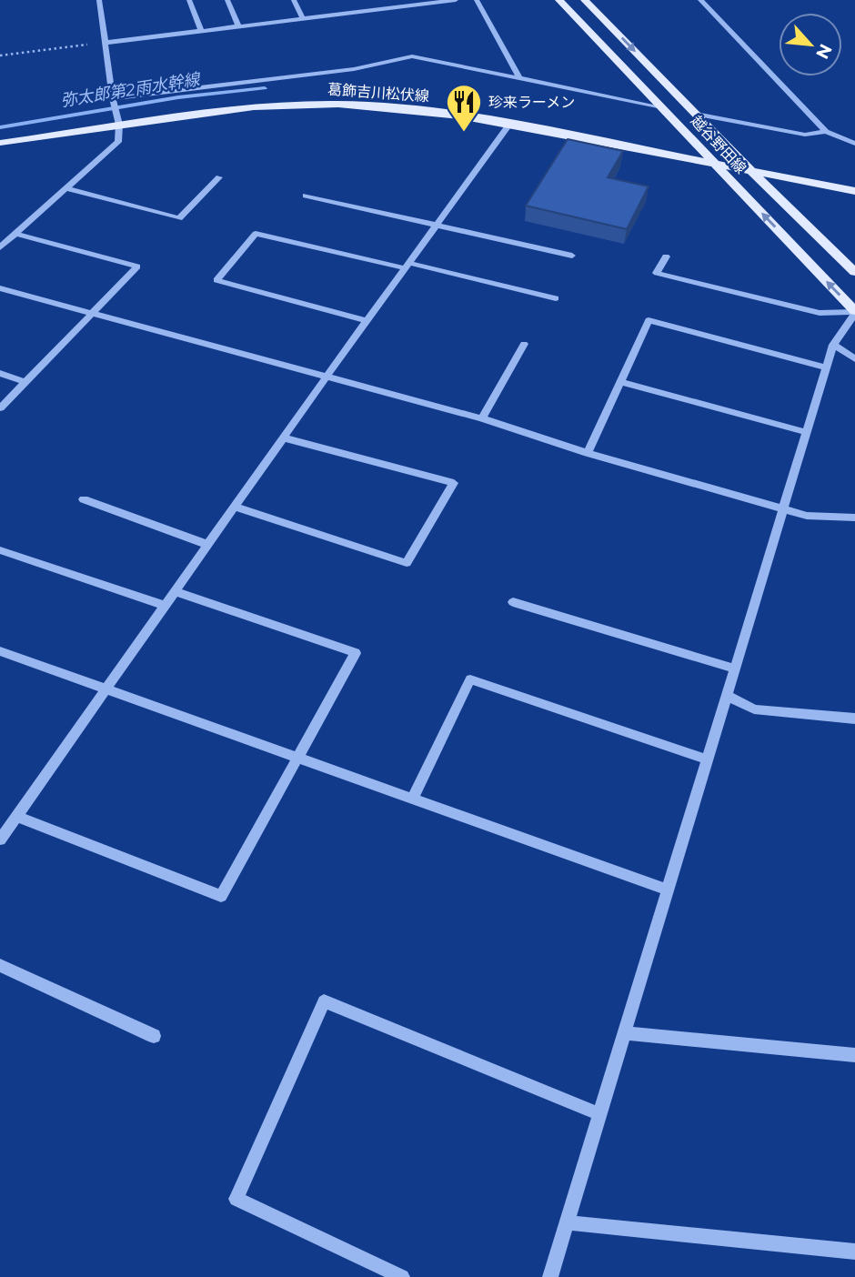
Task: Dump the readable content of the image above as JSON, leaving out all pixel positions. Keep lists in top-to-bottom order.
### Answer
{
  "streets": {
    "main road": ["葛飾吉川松伏線", "越谷野田線"]
  },
  "crossings": [
    ["葛飾吉川松伏線", "越谷野田線"]
  ],
  "water": ["弥太郎第2雨水幹線"],
  "places": {
    "restaurant": ["珍来ラーメン"]
  },
  "north": "bottom right"
}
